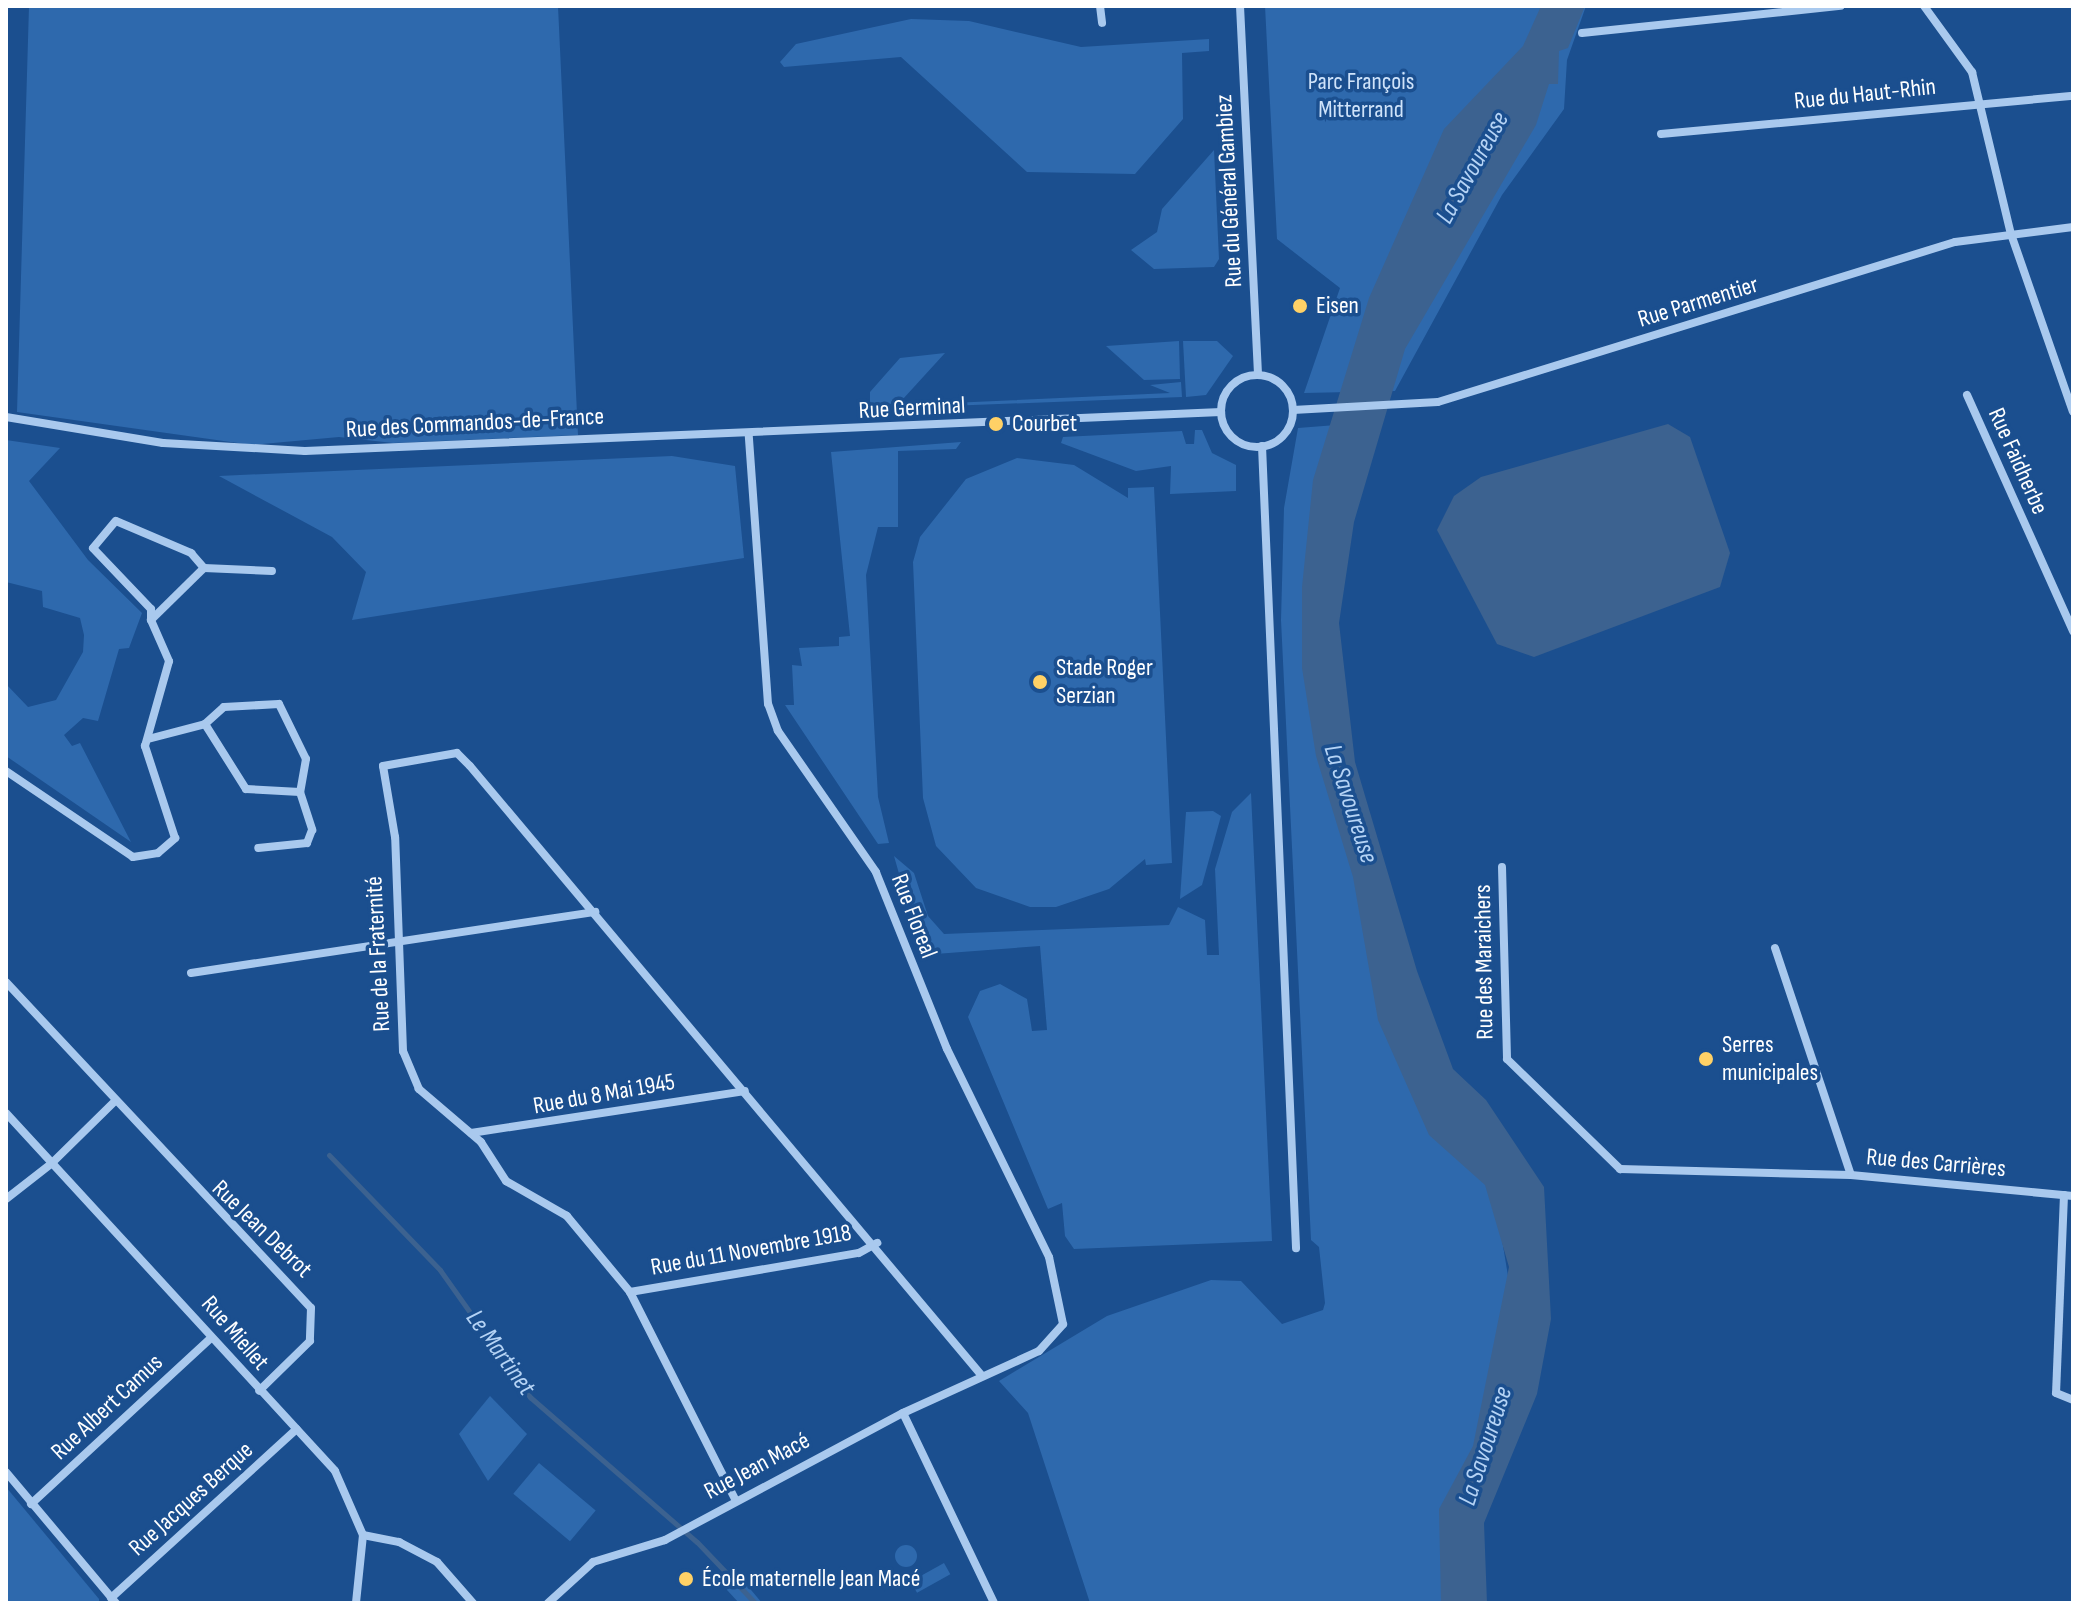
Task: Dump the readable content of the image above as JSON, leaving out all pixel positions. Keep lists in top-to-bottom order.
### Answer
{
  "streets": {
    "street": [
      "Rue du Haut-Rhin",
      "Rue du Général Gambiez",
      "Rue Parmentier",
      "Rue Germinal",
      "Rue des Commandos-de-France",
      "Rue Faidherbe",
      "Rue Floreal",
      "Rue de la Fraternité",
      "Rue des Maraichers",
      "Rue du 8 Mai 1945",
      "Rue des Carrières",
      "Rue Jean Debrot",
      "Rue du 11 Novembre 1918",
      "Rue Miellet",
      "Rue Albert Camus",
      "Rue Jean Macé",
      "Rue Jacques Berque"
    ]
  },
  "crossings": [
    ["Rue du Général Gambiez", "Rue Parmentier"],
    ["Rue du Général Gambiez", "Rue Germinal"],
    ["Rue Parmentier", "Rue Germinal"],
    ["Rue Germinal", "Rue des Commandos-de-France"],
    ["Rue Germinal", "Rue Floreal"],
    ["Rue des Commandos-de-France", "Rue Floreal"],
    ["Rue Floreal", "Rue Jean Macé"],
    ["Rue de la Fraternité", "Rue du 8 Mai 1945"],
    ["Rue de la Fraternité", "Rue du 11 Novembre 1918"],
    ["Rue de la Fraternité", "Rue Jean Macé"],
    ["Rue des Maraichers", "Rue des Carrières"],
    ["Rue Jean Debrot", "Rue Miellet"],
    ["Rue Miellet", "Rue Albert Camus"],
    ["Rue Miellet", "Rue Jacques Berque"]
  ],
  "water": ["La Savoureuse", "Le Martinet"],
  "parks": ["Parc François Mitterrand"],
  "places": [
    "Eisen",
    "Courbet",
    "Stade Roger Serzian",
    "Serres municipales",
    "École maternelle Jean Macé"
  ]
}
